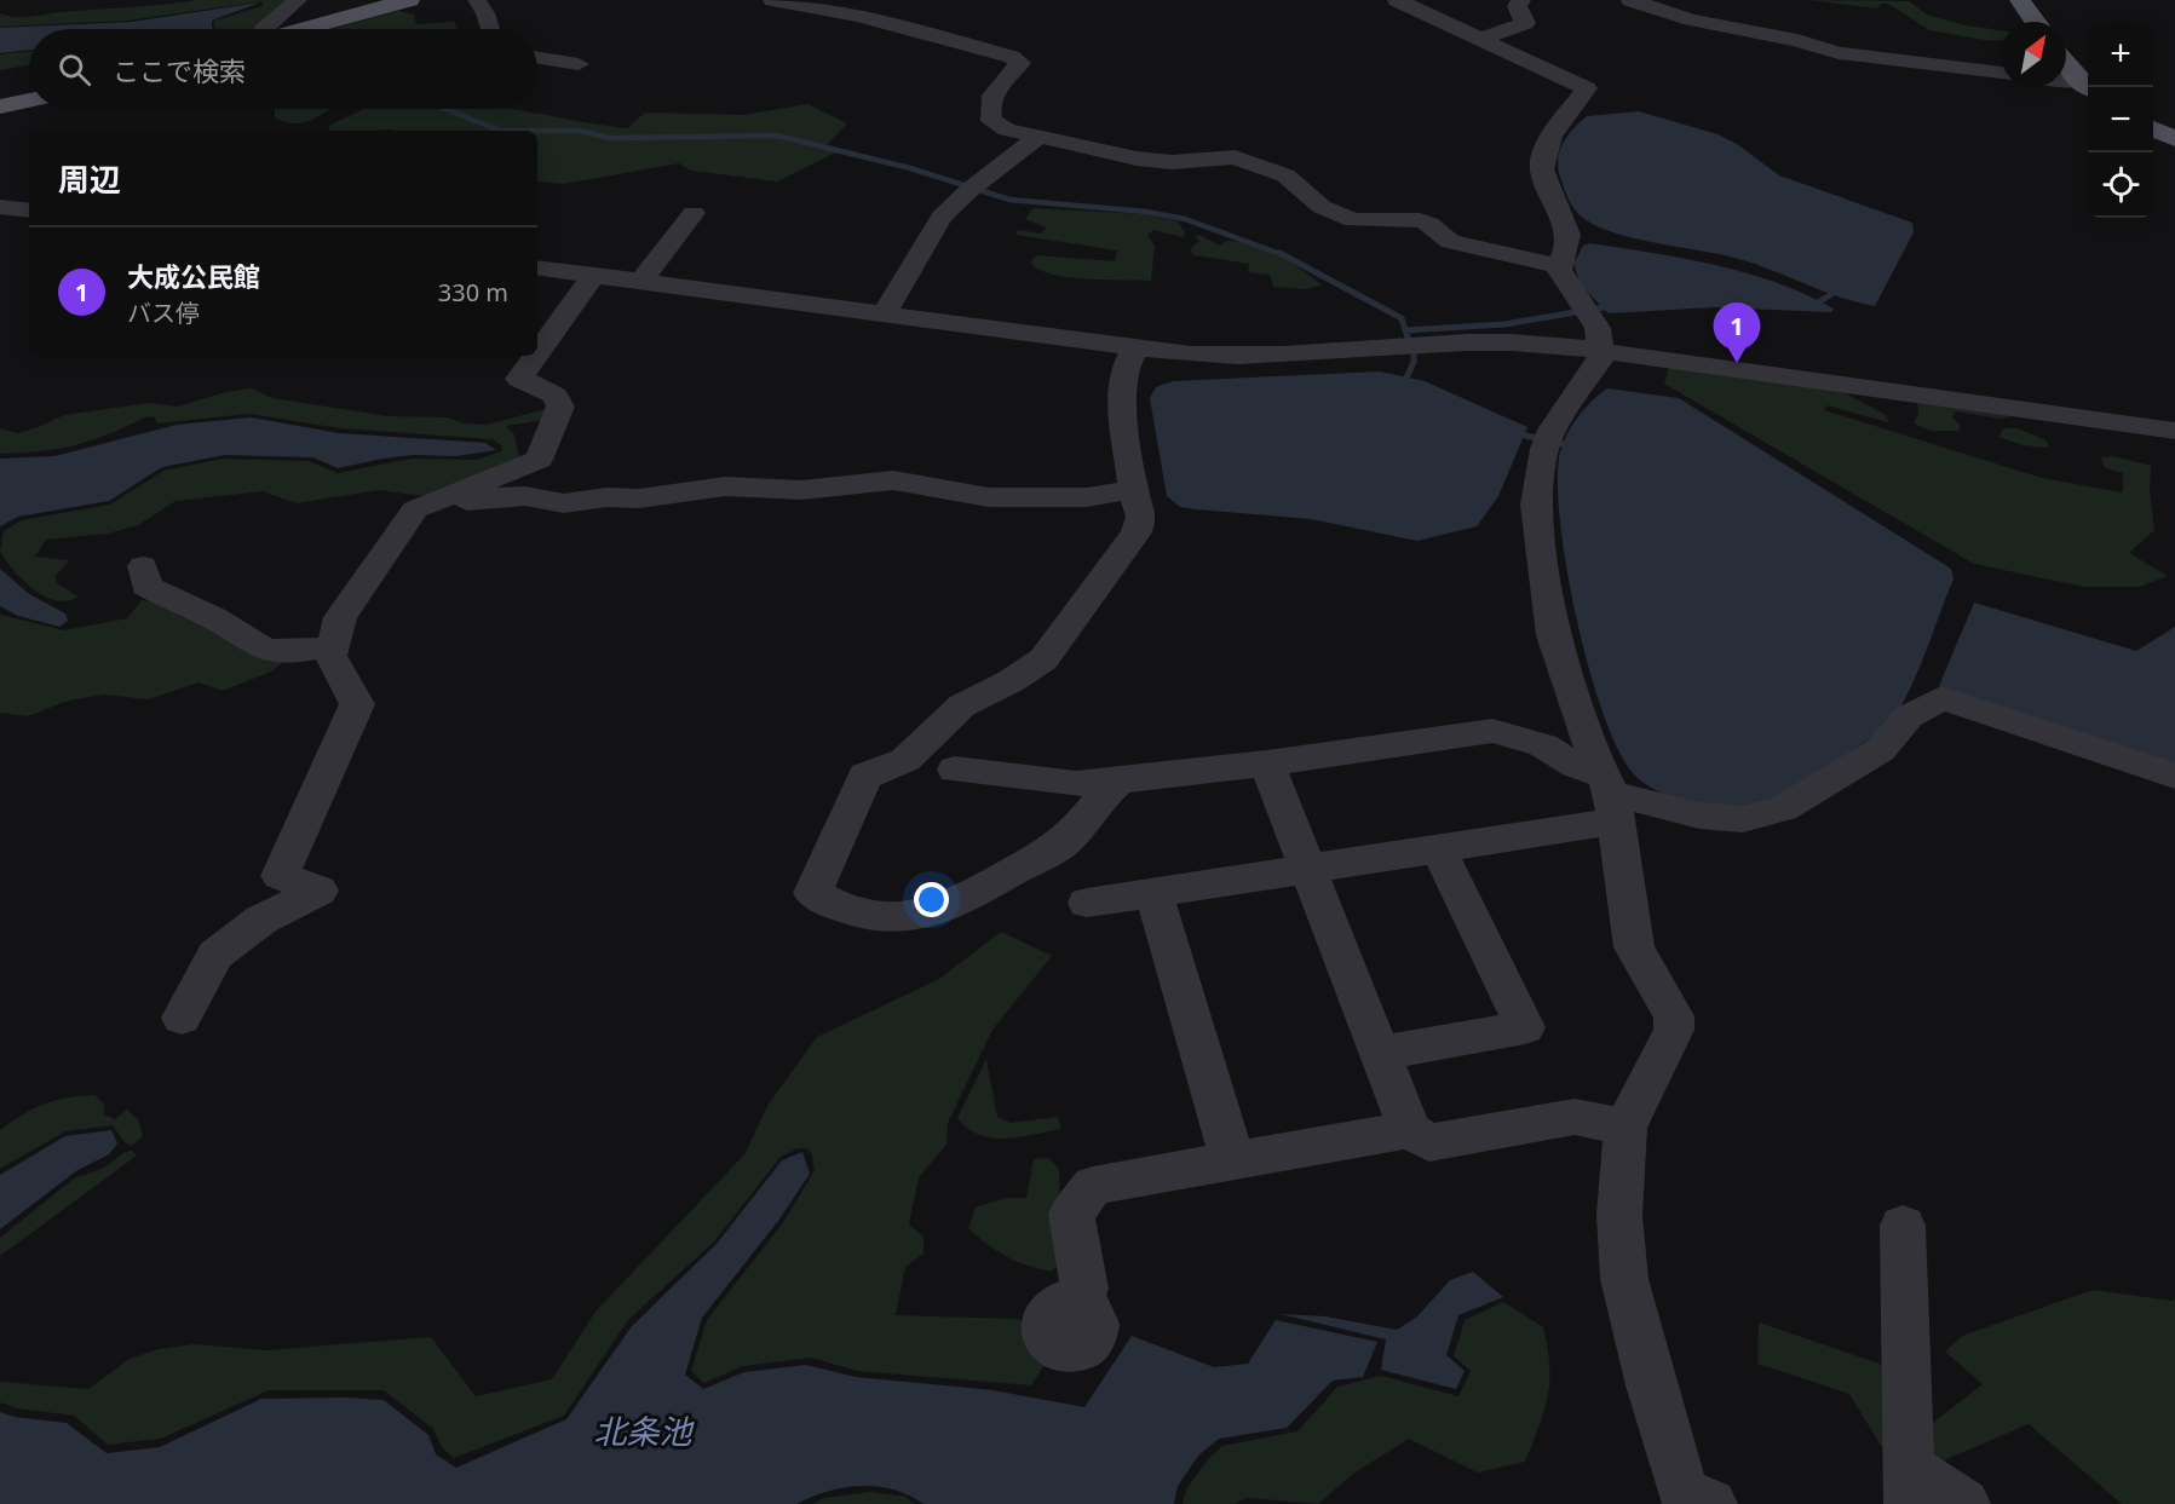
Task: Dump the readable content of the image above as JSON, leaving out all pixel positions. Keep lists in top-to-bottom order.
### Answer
{
  "water": ["北条池"],
  "north": "top right",
  "page": {
    "map_buttons": ["+", "−"],
    "search": "ここで検索",
    "heading": "周辺",
    "list": [
      {
        "mark": "1",
        "name": "大成公民館",
        "note": "バス停",
        "value": "330 m"
      }
    ],
    "pins": "1"
  }
}
